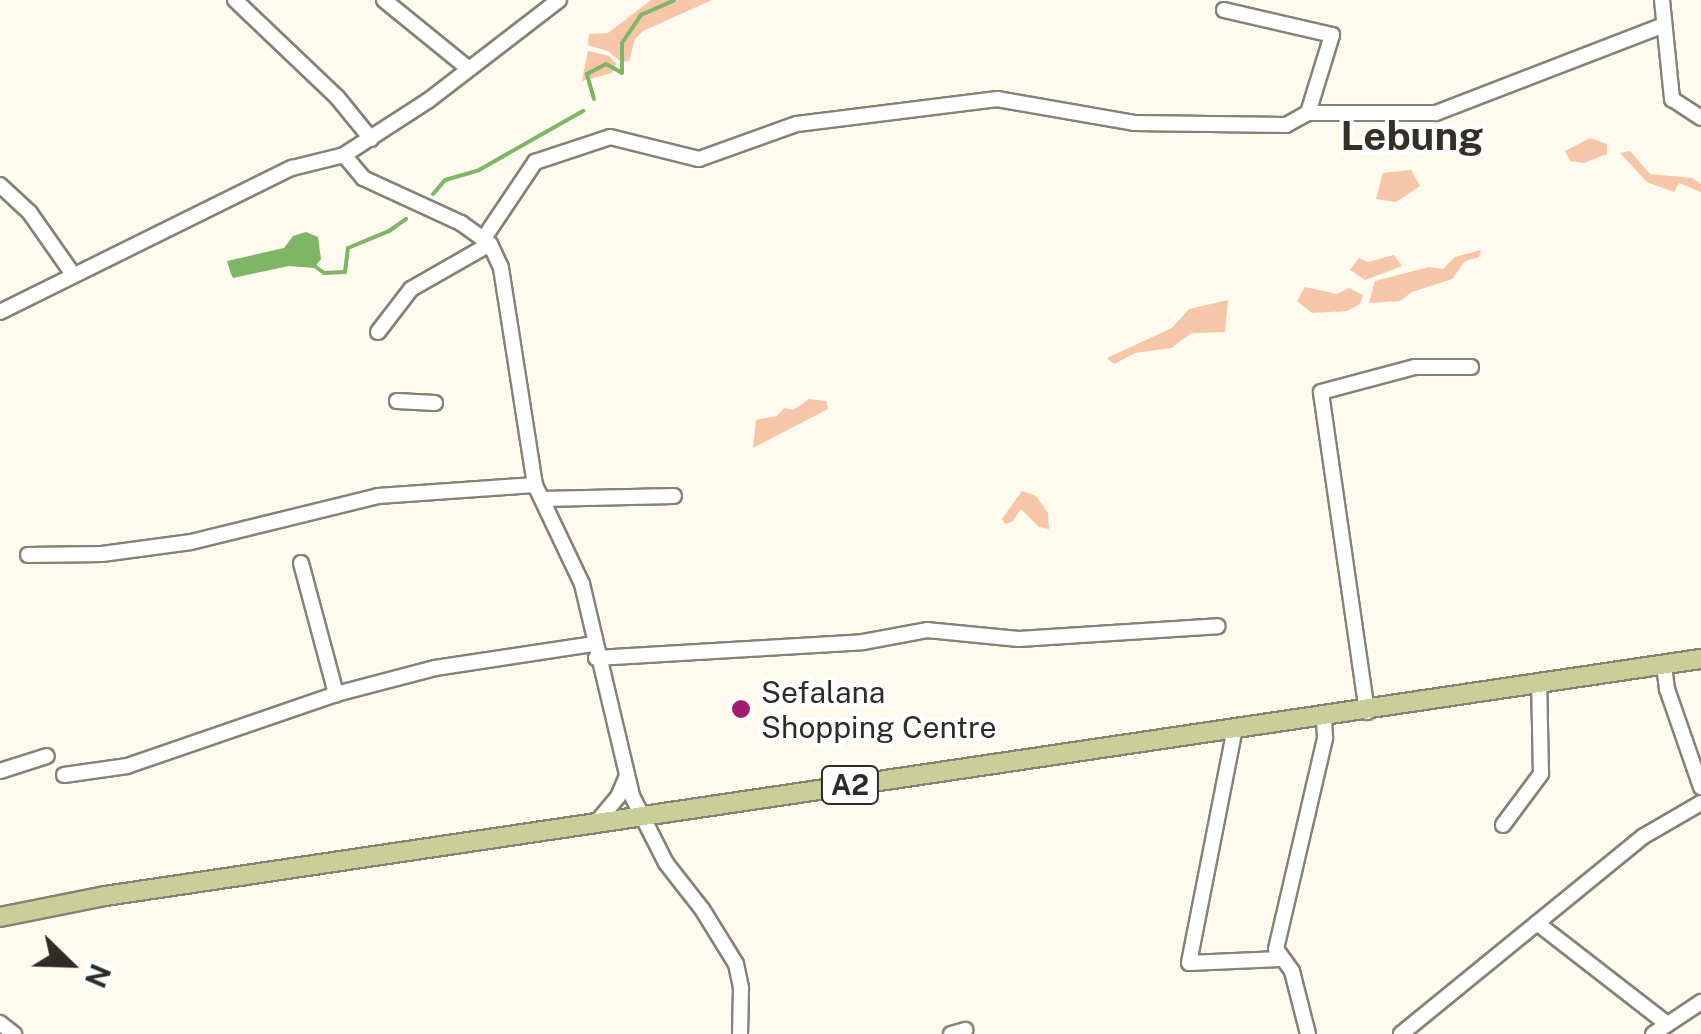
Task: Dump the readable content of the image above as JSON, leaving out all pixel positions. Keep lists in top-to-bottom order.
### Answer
{
  "streets": {
    "main road": ["A2"]
  },
  "districts": ["Lebung"],
  "places": ["Sefalana Shopping Centre"],
  "north": "bottom right"
}
